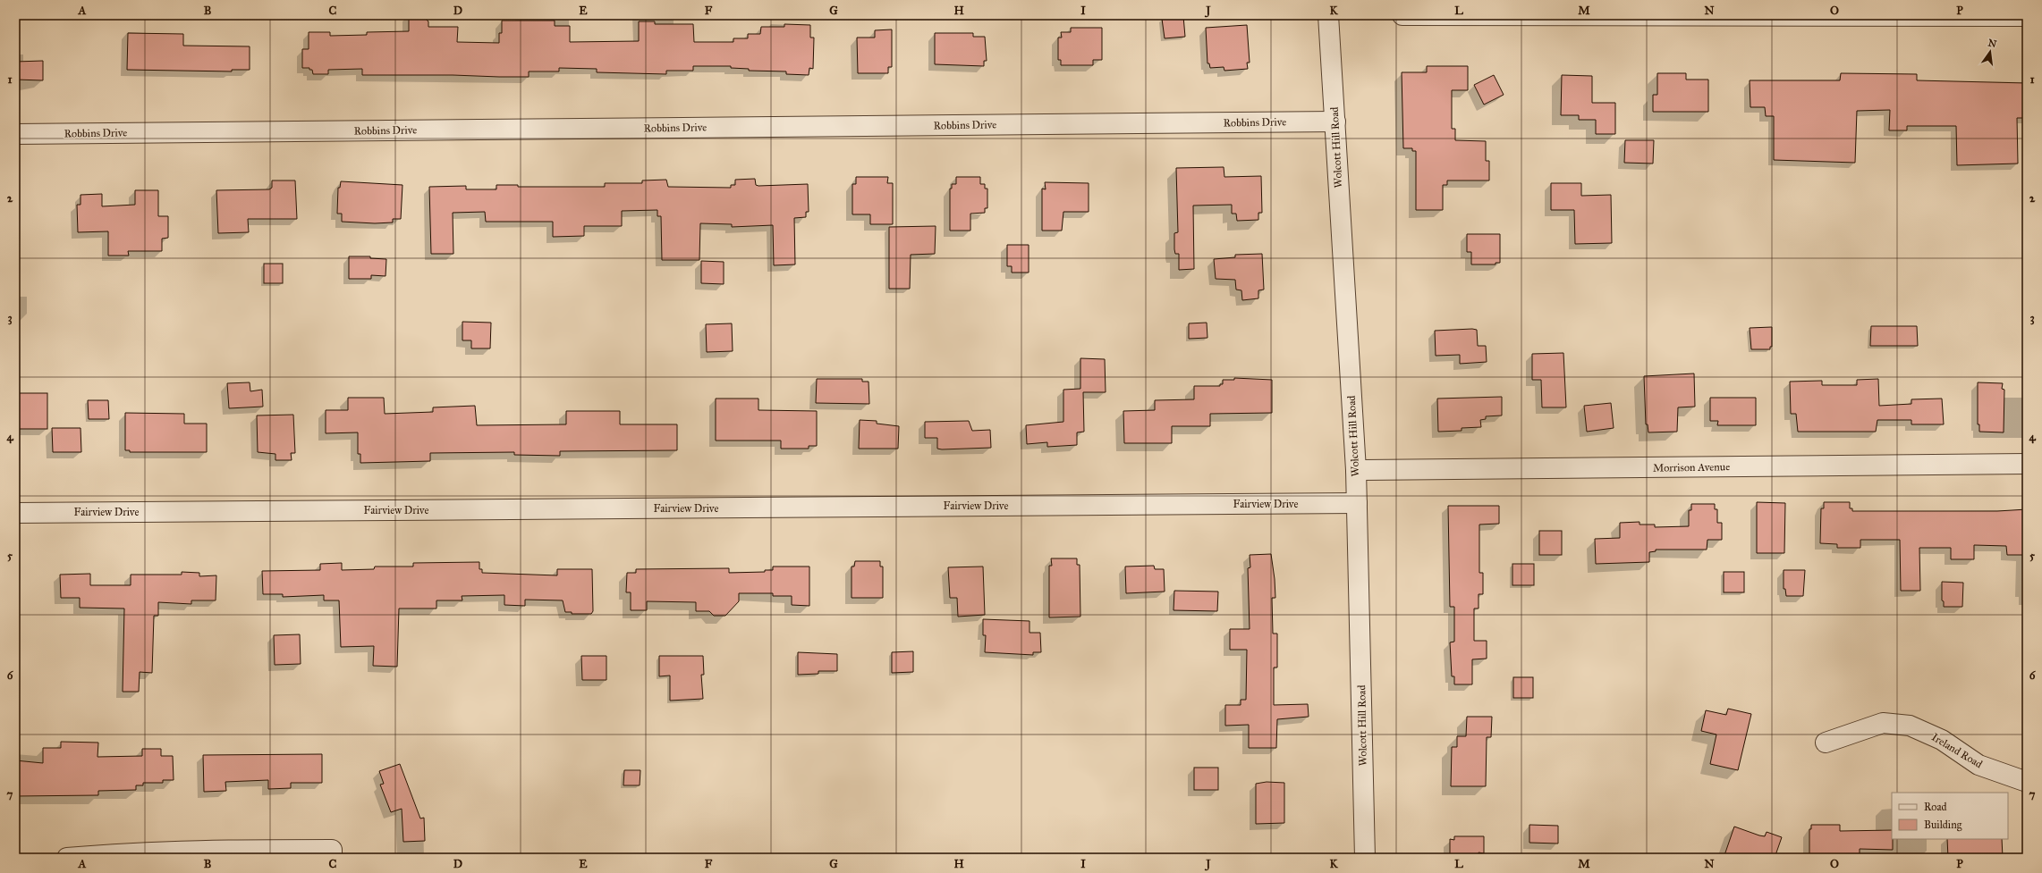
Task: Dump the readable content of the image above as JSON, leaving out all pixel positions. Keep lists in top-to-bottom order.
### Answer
{
  "streets": {
    "street": [
      "Robbins Drive",
      "Wolcott Hill Road",
      "Morrison Avenue",
      "Fairview Drive",
      "Ireland Road"
    ]
  },
  "crossings": [
    ["Robbins Drive", "Wolcott Hill Road"],
    ["Wolcott Hill Road", "Morrison Avenue"],
    ["Wolcott Hill Road", "Fairview Drive"]
  ],
  "legend": ["Road", "Building"],
  "north": "top",
  "grid": {
    "columns": [
      "A",
      "B",
      "C",
      "D",
      "E",
      "F",
      "G",
      "H",
      "I",
      "J",
      "K",
      "L",
      "M",
      "N",
      "O",
      "P"
    ],
    "rows": [
      "1",
      "2",
      "3",
      "4",
      "5",
      "6",
      "7"
    ]
  }
}
